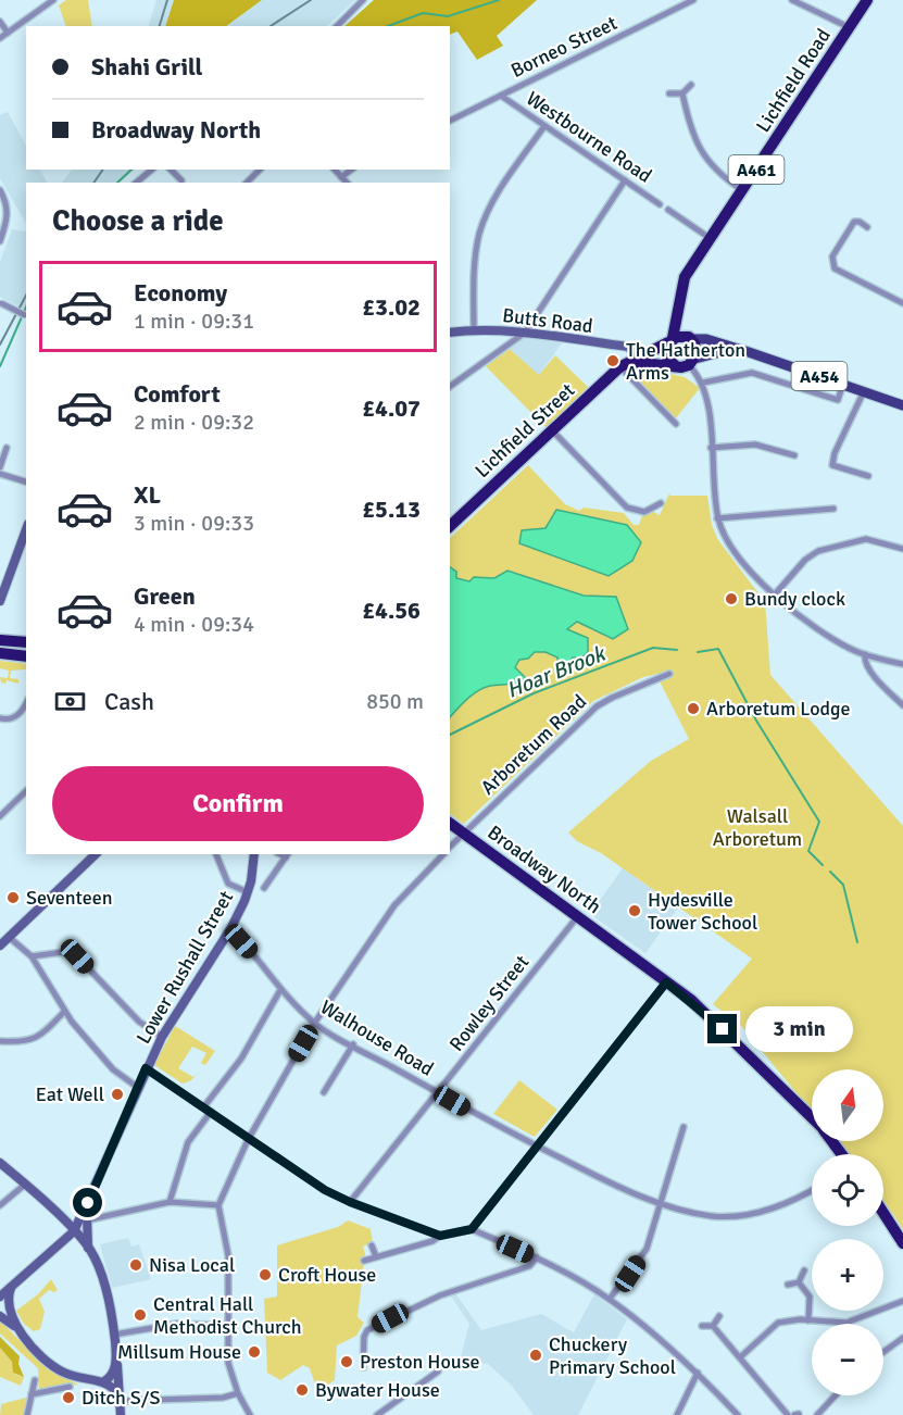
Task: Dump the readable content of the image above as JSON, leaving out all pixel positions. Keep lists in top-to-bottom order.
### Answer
{
  "streets": {
    "highway": [
      "Lichfield Road",
      "A461",
      "Lichfield Street",
      "Broadway North"
    ],
    "main road": ["A454"],
    "street": [
      "Borneo Street",
      "Westbourne Road",
      "Butts Road",
      "Arboretum Road",
      "Lower Rushall Street",
      "Rowley Street",
      "Walhouse Road"
    ]
  },
  "crossings": [
    ["Borneo Street", "Westbourne Road"],
    ["Lichfield Road", "A454"],
    ["Lichfield Road", "Lichfield Street"],
    ["Butts Road", "Lichfield Street"],
    ["A454", "Lichfield Street"],
    ["Arboretum Road", "Broadway North"],
    ["Arboretum Road", "Walhouse Road"],
    ["Broadway North", "Rowley Street"],
    ["Lower Rushall Street", "Walhouse Road"],
    ["Rowley Street", "Walhouse Road"]
  ],
  "water": ["Hoar Brook"],
  "parks": ["Walsall Arboretum"],
  "places": [
    "The Hatherton Arms",
    "Bundy clock",
    "Arboretum Lodge",
    "Seventeen",
    "Hydesville Tower School",
    "Eat Well",
    "Nisa Local",
    "Croft House",
    "Central Hall Methodist Church",
    "Millsum House",
    "Chuckery Primary School",
    "Preston House",
    "Bywater House",
    "Ditch S/S"
  ],
  "north": "top",
  "page": {
    "banner": ["Shahi Grill", "Broadway North"],
    "heading": "Choose a ride",
    "list": [
      {
        "name": "Economy",
        "note": "1 min · 09:31",
        "value": "£3.02"
      },
      {
        "name": "Comfort",
        "note": "2 min · 09:32",
        "value": "£4.07"
      },
      {
        "name": "XL",
        "note": "3 min · 09:33",
        "value": "£5.13"
      },
      {
        "name": "Green",
        "note": "4 min · 09:34",
        "value": "£4.56"
      }
    ],
    "pay": ["Cash", "850 m"],
    "buttons": "Confirm",
    "bubble": "3 min",
    "map_buttons": ["+", "−"]
  }
}
